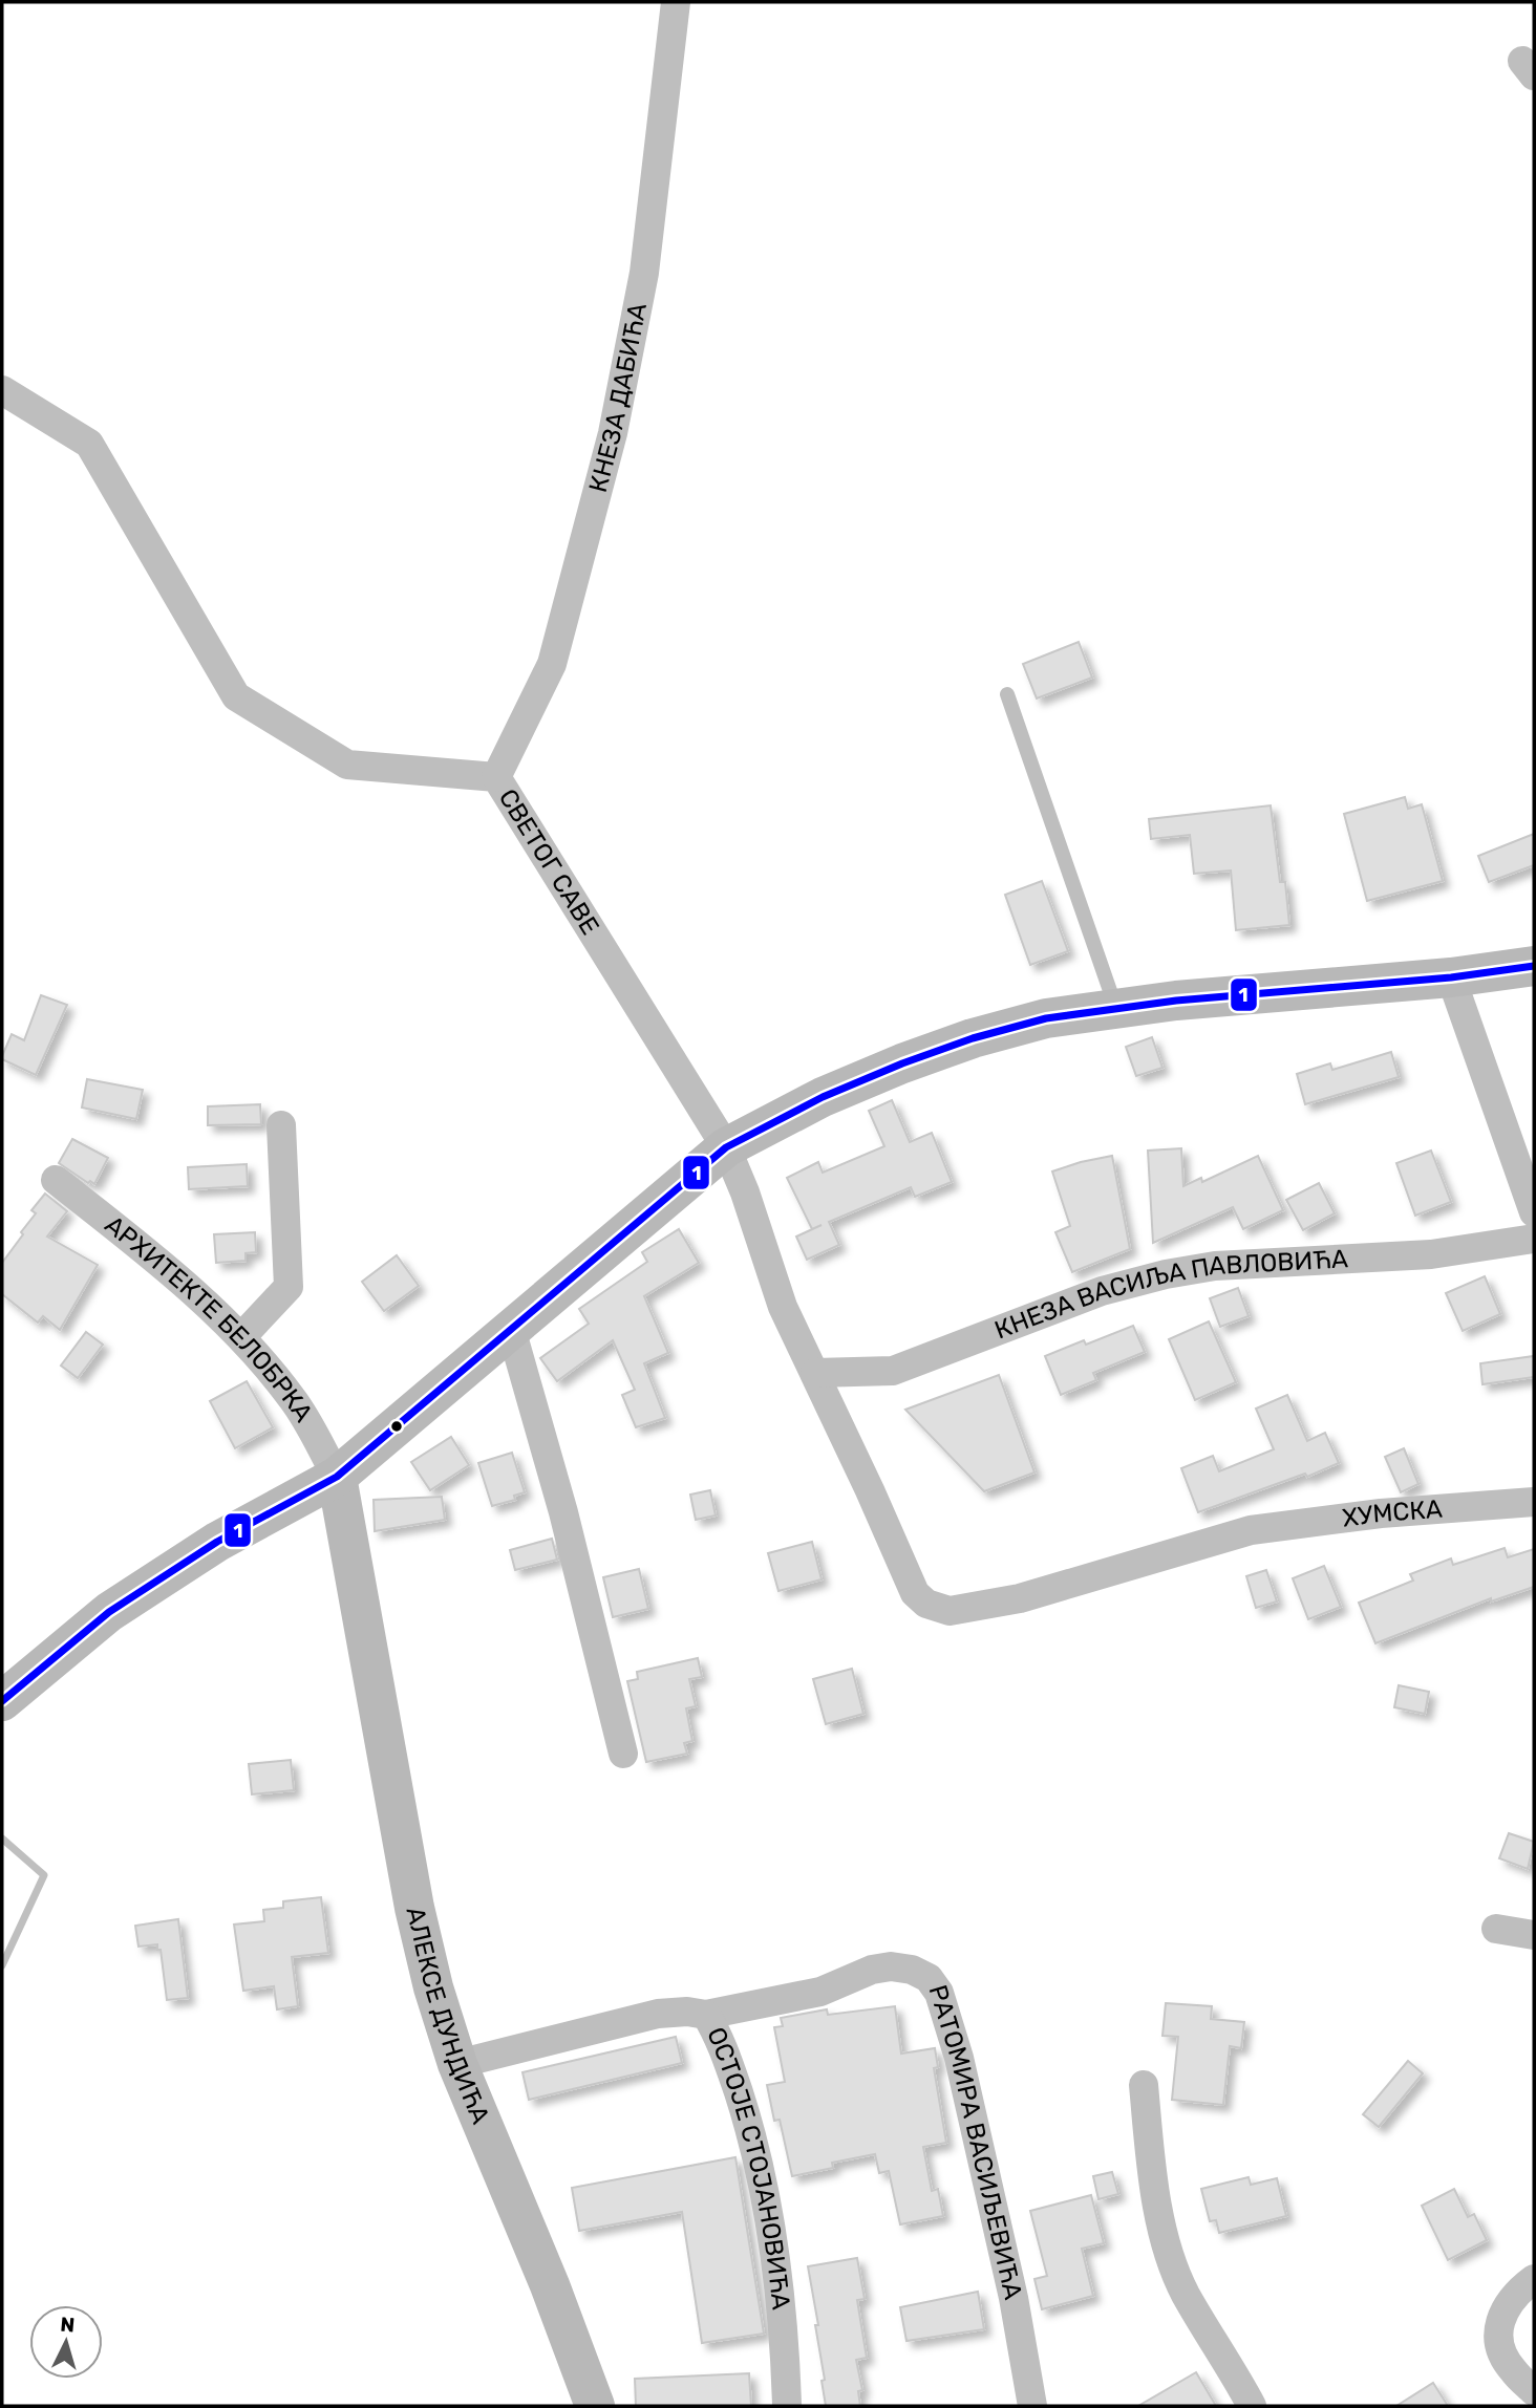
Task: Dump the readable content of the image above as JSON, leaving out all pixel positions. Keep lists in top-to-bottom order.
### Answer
{
  "streets": {
    "street": [
      "КНЕЗА ДАБИЋА",
      "СВЕТОГ САВЕ",
      "КНЕЗА ВАСИЉА ПАВЛОВИЋА",
      "АРХИТЕКТЕ БЕЛОБРКА",
      "ХУМСКА",
      "АЛЕКСЕ ДУНДИЋА",
      "РАТОМИРА ВАСИЉЕВИЋА",
      "ОСТОЈЕ СТОЈАНОВИЋА"
    ]
  },
  "crossings": [
    ["КНЕЗА ДАБИЋА", "СВЕТОГ САВЕ"],
    ["СВЕТОГ САВЕ", "КНЕЗА ВАСИЉА ПАВЛОВИЋА"],
    ["СВЕТОГ САВЕ", "ХУМСКА"],
    ["КНЕЗА ВАСИЉА ПАВЛОВИЋА", "ХУМСКА"],
    ["АРХИТЕКТЕ БЕЛОБРКА", "АЛЕКСЕ ДУНДИЋА"],
    ["АЛЕКСЕ ДУНДИЋА", "ОСТОЈЕ СТОЈАНОВИЋА"],
    ["РАТОМИРА ВАСИЉЕВИЋА", "ОСТОЈЕ СТОЈАНОВИЋА"]
  ],
  "lines": ["transit line 1"],
  "north": "top"
}
